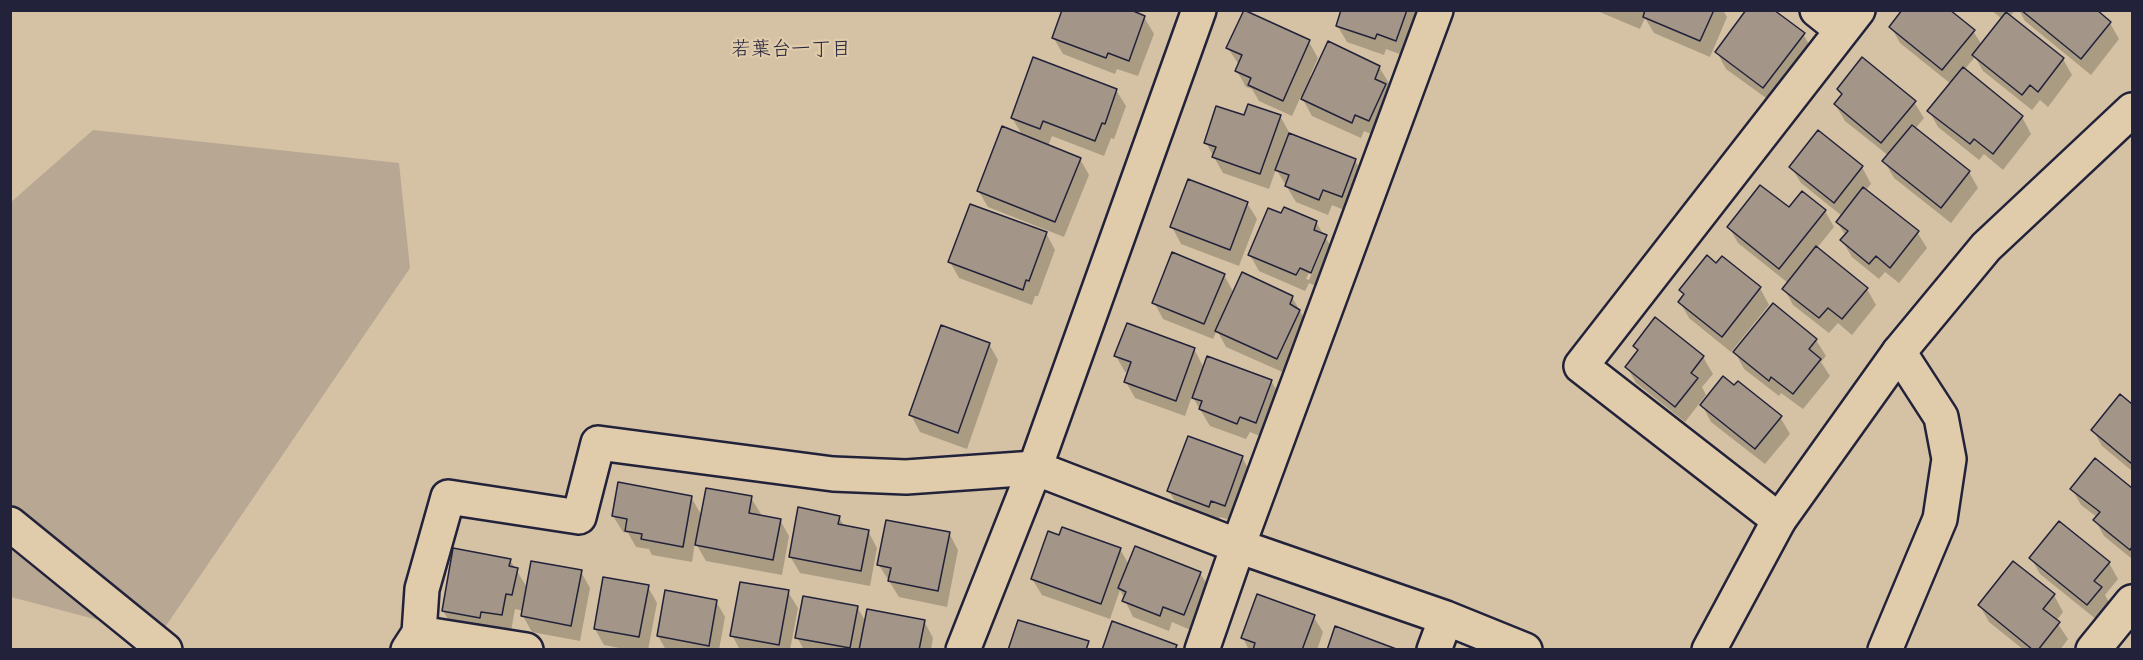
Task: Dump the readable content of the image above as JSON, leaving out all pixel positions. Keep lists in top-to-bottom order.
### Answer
{
  "districts": ["若葉台一丁目"]
}
